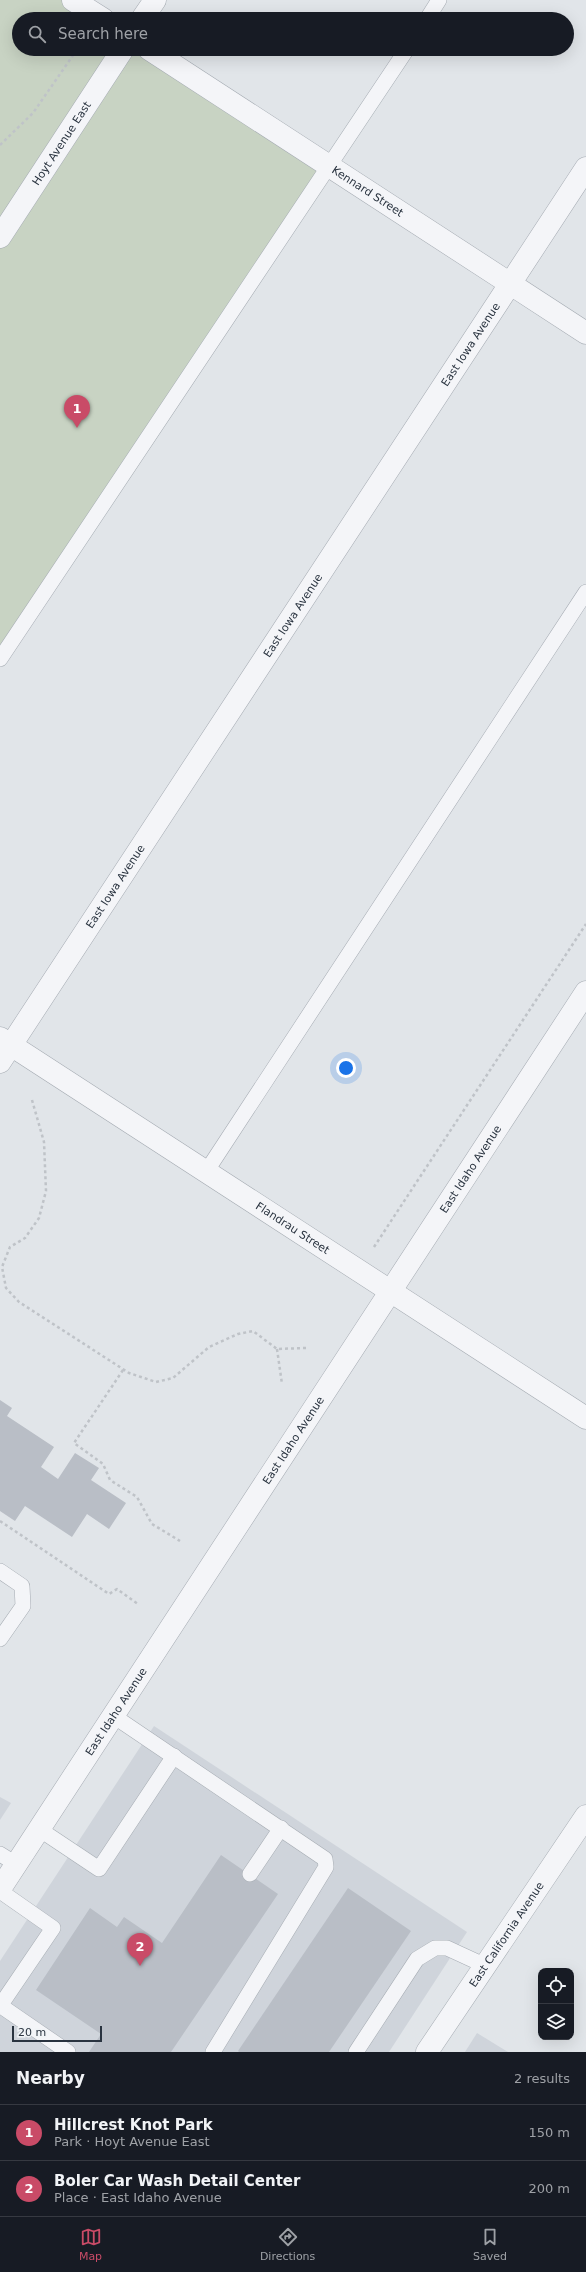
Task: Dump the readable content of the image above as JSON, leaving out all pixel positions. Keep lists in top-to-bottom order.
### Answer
{
  "streets": {
    "street": [
      "Hoyt Avenue East",
      "Kennard Street",
      "East Iowa Avenue",
      "East Idaho Avenue",
      "Flandrau Street",
      "East California Avenue"
    ]
  },
  "crossings": [
    ["Kennard Street", "East Iowa Avenue"],
    ["East Iowa Avenue", "Flandrau Street"],
    ["East Idaho Avenue", "Flandrau Street"]
  ],
  "scale_bar": "20 m",
  "page": {
    "search": "Search here",
    "pins": ["1", "2"],
    "scale": "20 m",
    "heading": ["Nearby", "2 results"],
    "list": [
      {
        "mark": "1",
        "name": "Hillcrest Knot Park",
        "note": "Park · Hoyt Avenue East",
        "value": "150 m"
      },
      {
        "mark": "2",
        "name": "Boler Car Wash Detail Center",
        "note": "Place · East Idaho Avenue",
        "value": "200 m"
      }
    ],
    "nav": ["Map", "Directions", "Saved"]
  }
}
